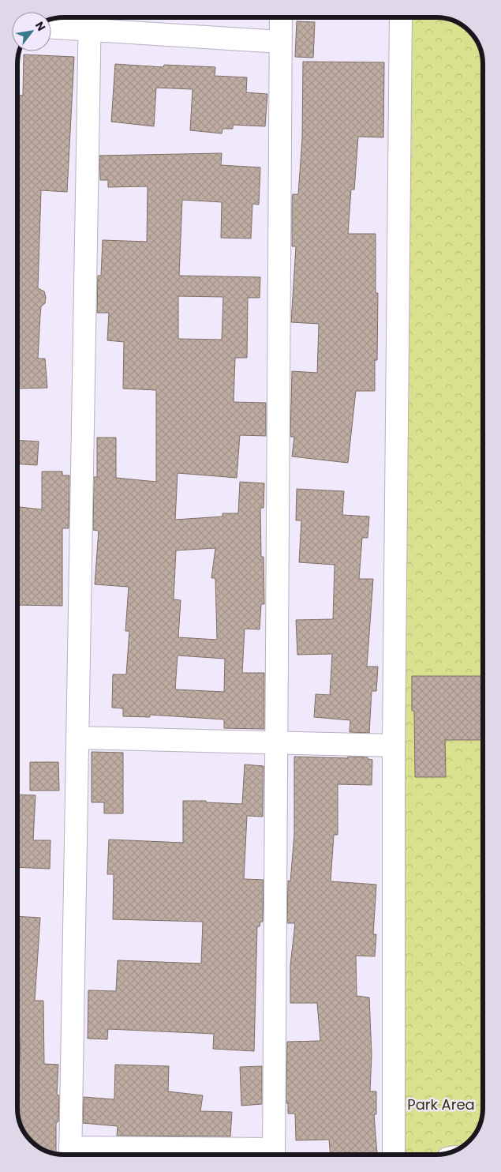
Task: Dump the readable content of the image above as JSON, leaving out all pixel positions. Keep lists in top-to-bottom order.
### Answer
{
  "parks": ["Park Area"],
  "north": "top right"
}
